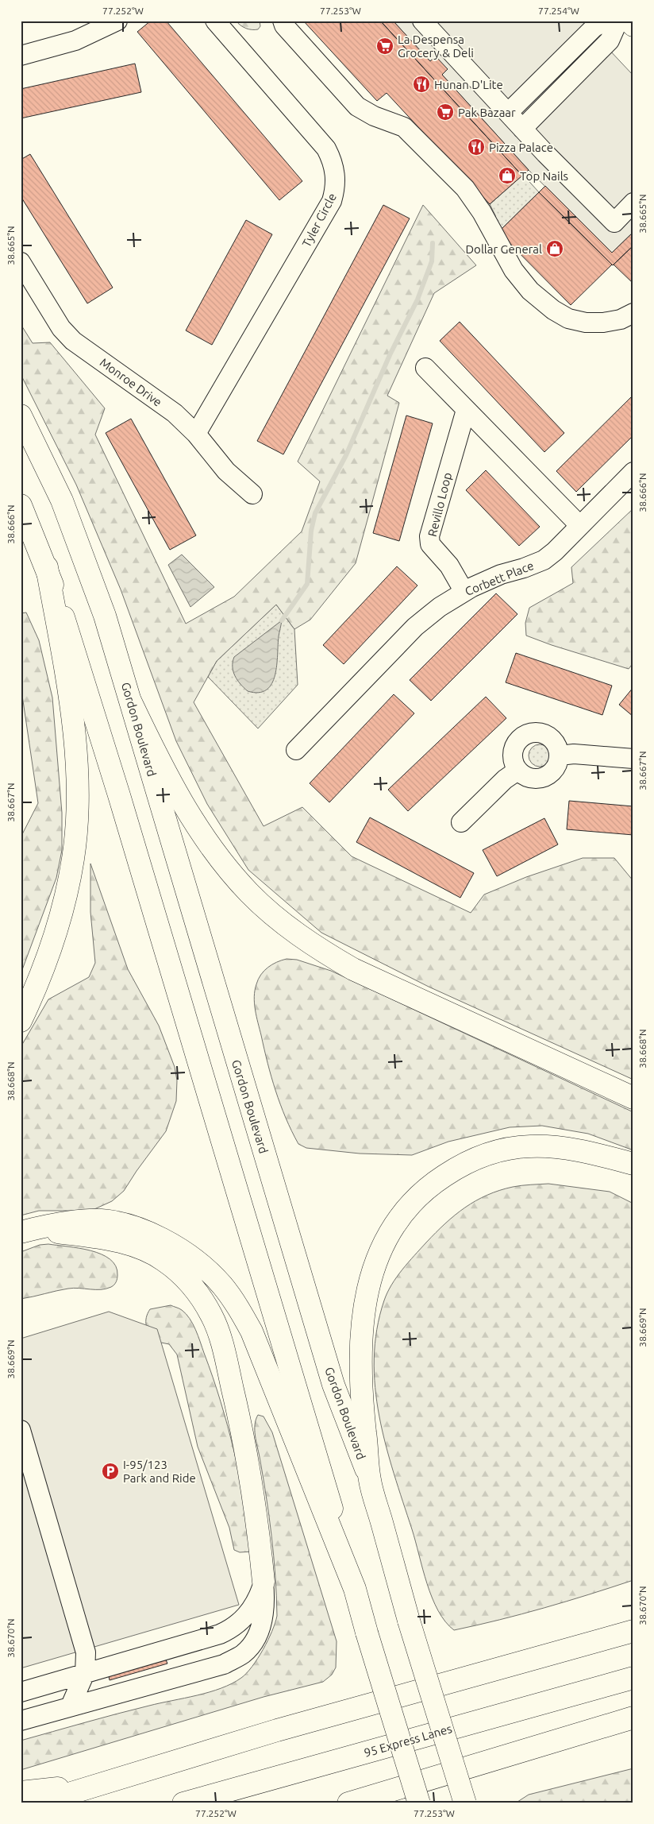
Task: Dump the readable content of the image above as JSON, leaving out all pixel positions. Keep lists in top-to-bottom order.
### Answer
{
  "streets": {
    "main road": ["Gordon Boulevard", "95 Express Lanes"],
    "street": [
      "Tyler Circle",
      "Monroe Drive",
      "Revillo Loop",
      "Corbett Place"
    ]
  },
  "crossings": [
    ["Tyler Circle", "Monroe Drive"],
    ["Revillo Loop", "Corbett Place"]
  ],
  "places": {
    "supermarket": ["La Despensa Grocery & Deli", "Pak Bazaar"],
    "restaurant": ["Hunan D'Lite", "Pizza Palace"],
    "shop": ["Top Nails", "Dollar General"],
    "parking": ["I-95/123 Park and Ride"]
  },
  "coordinates": [
    "77.252°W",
    "77.253°W",
    "77.254°W",
    "38.665°N",
    "38.666°N",
    "38.667°N",
    "38.668°N",
    "38.669°N",
    "38.670°N"
  ]
}
